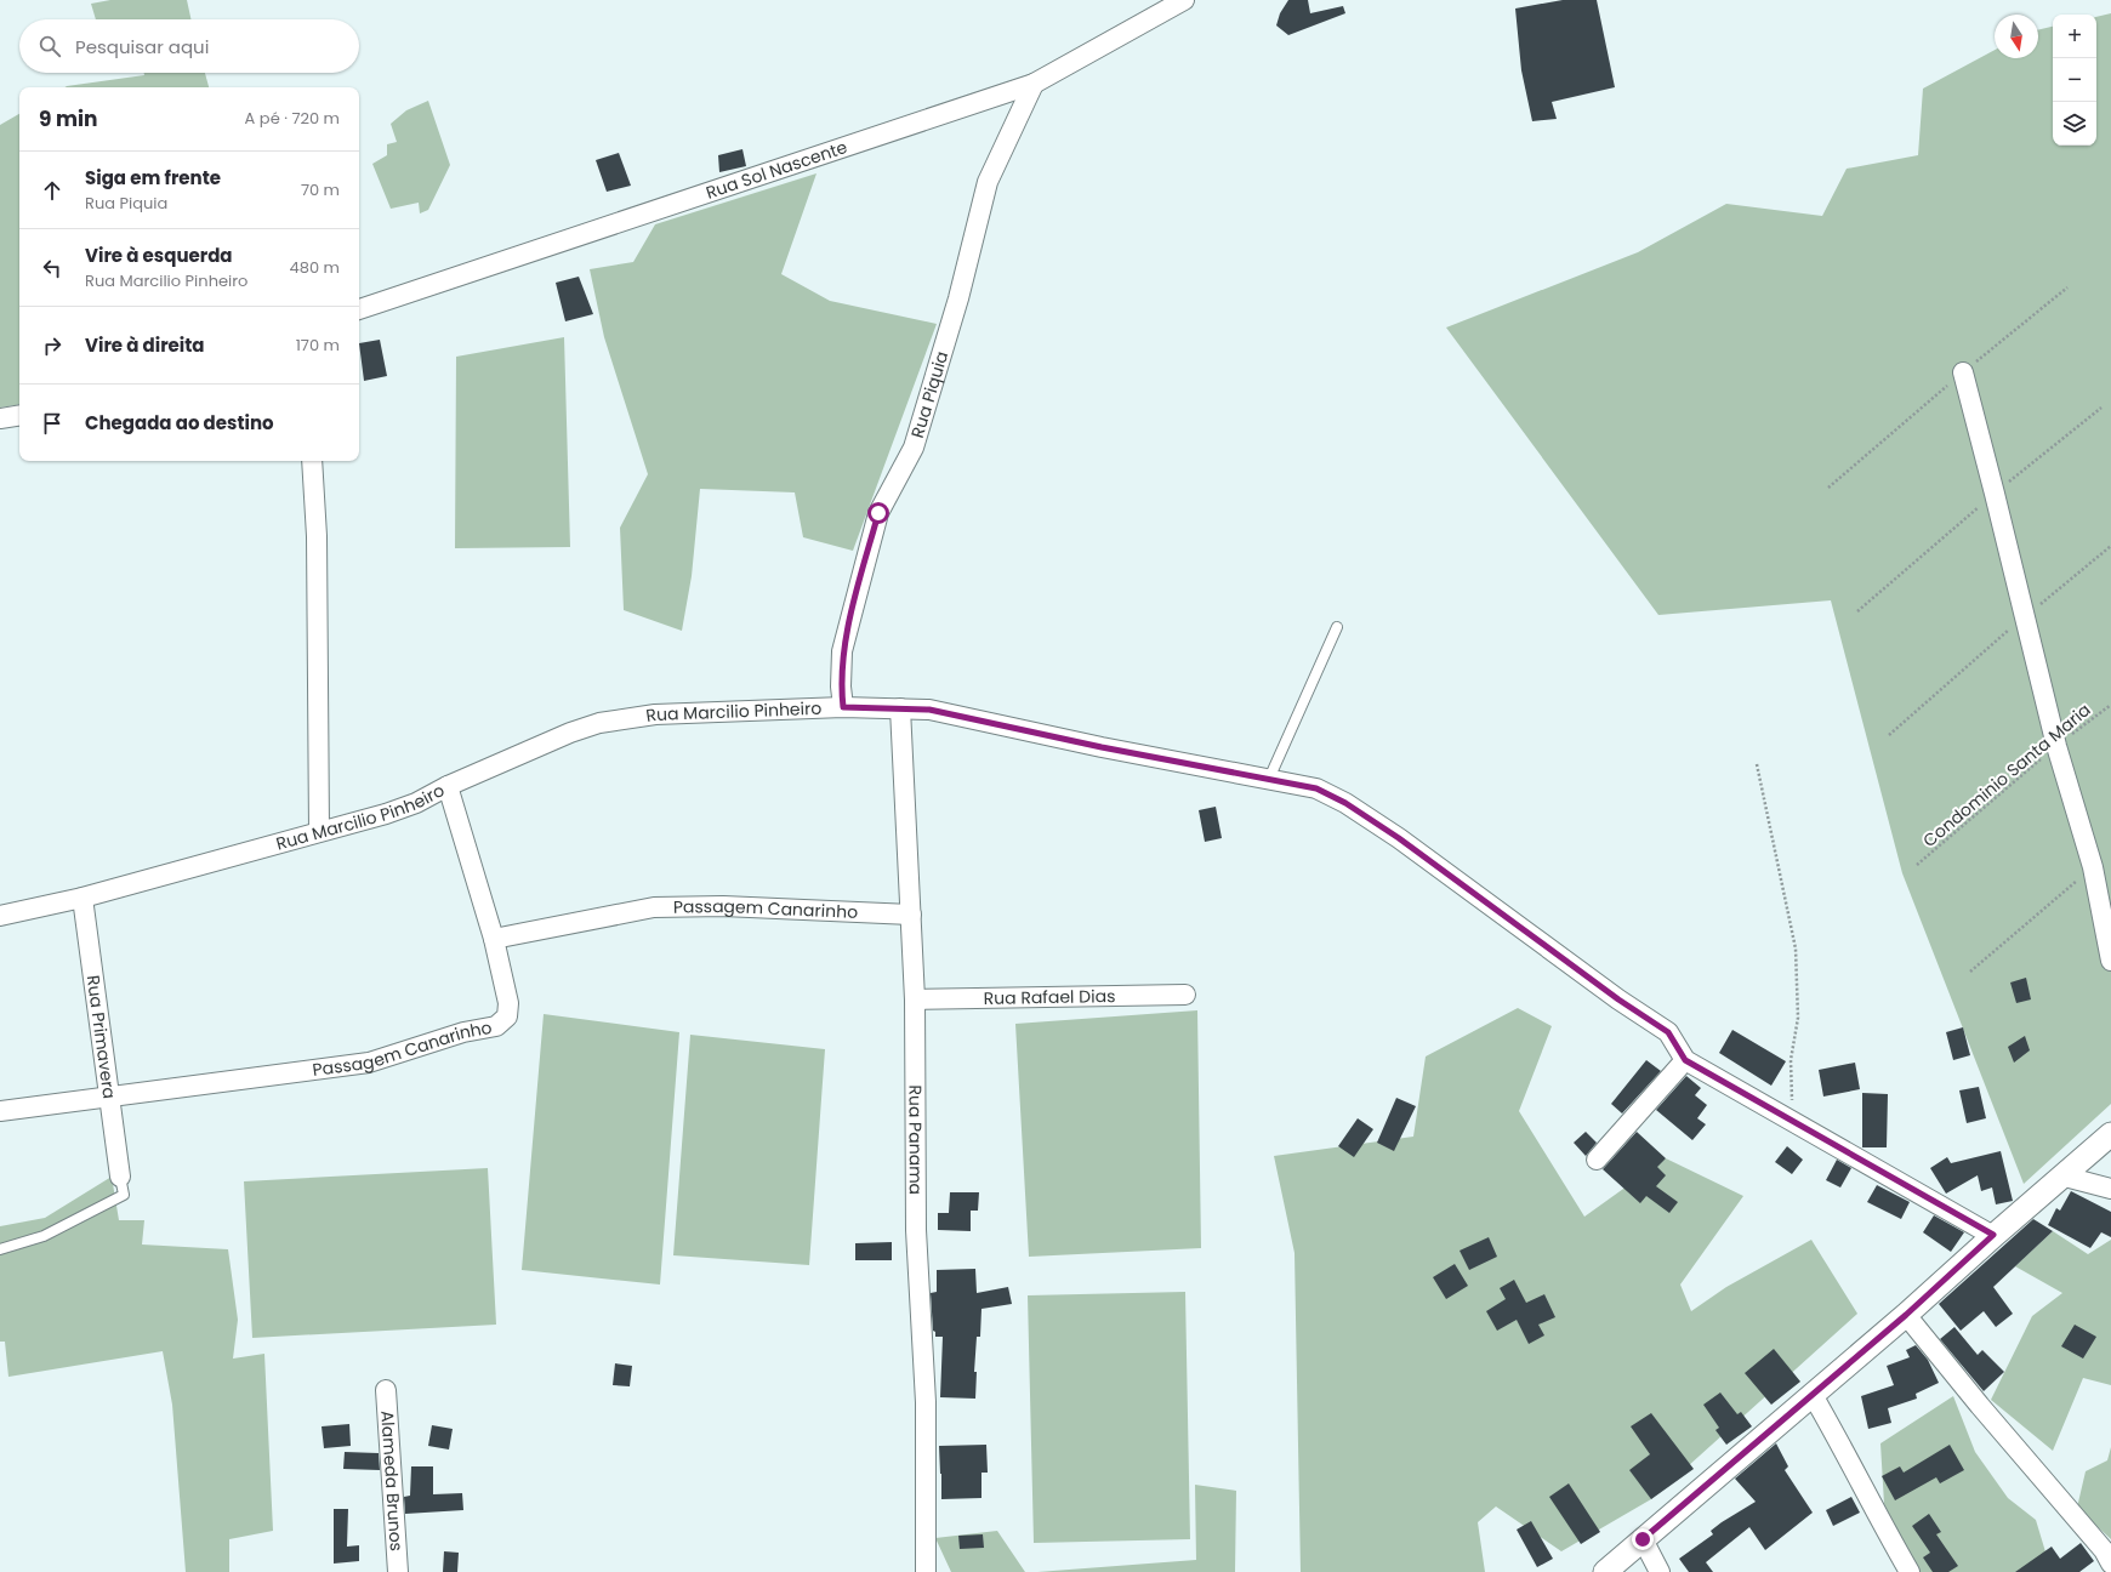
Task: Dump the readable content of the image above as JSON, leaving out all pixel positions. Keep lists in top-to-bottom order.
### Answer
{
  "streets": {
    "street": [
      "Rua Sol Nascente",
      "Rua Piquia",
      "Rua Marcilio Pinheiro",
      "Passagem Canarinho",
      "Rua Rafael Dias",
      "Rua Primavera",
      "Rua Panama",
      "Alameda Brunos"
    ],
    "path": ["Condominio Santa Maria"]
  },
  "crossings": [
    ["Rua Sol Nascente", "Rua Piquia"],
    ["Rua Piquia", "Rua Marcilio Pinheiro"],
    ["Rua Marcilio Pinheiro", "Rua Primavera"],
    ["Rua Marcilio Pinheiro", "Rua Panama"],
    ["Passagem Canarinho", "Rua Primavera"],
    ["Passagem Canarinho", "Rua Panama"],
    ["Rua Rafael Dias", "Rua Panama"]
  ],
  "north": "bottom",
  "page": {
    "map_buttons": ["+", "−"],
    "search": "Pesquisar aqui",
    "heading": ["9 min", "A pé · 720 m"],
    "list": [
      ["Siga em frente", "Rua Piquia", "70 m"],
      ["Vire à esquerda", "Rua Marcilio Pinheiro", "480 m"],
      ["Vire à direita", "170 m"],
      "Chegada ao destino"
    ]
  }
}
